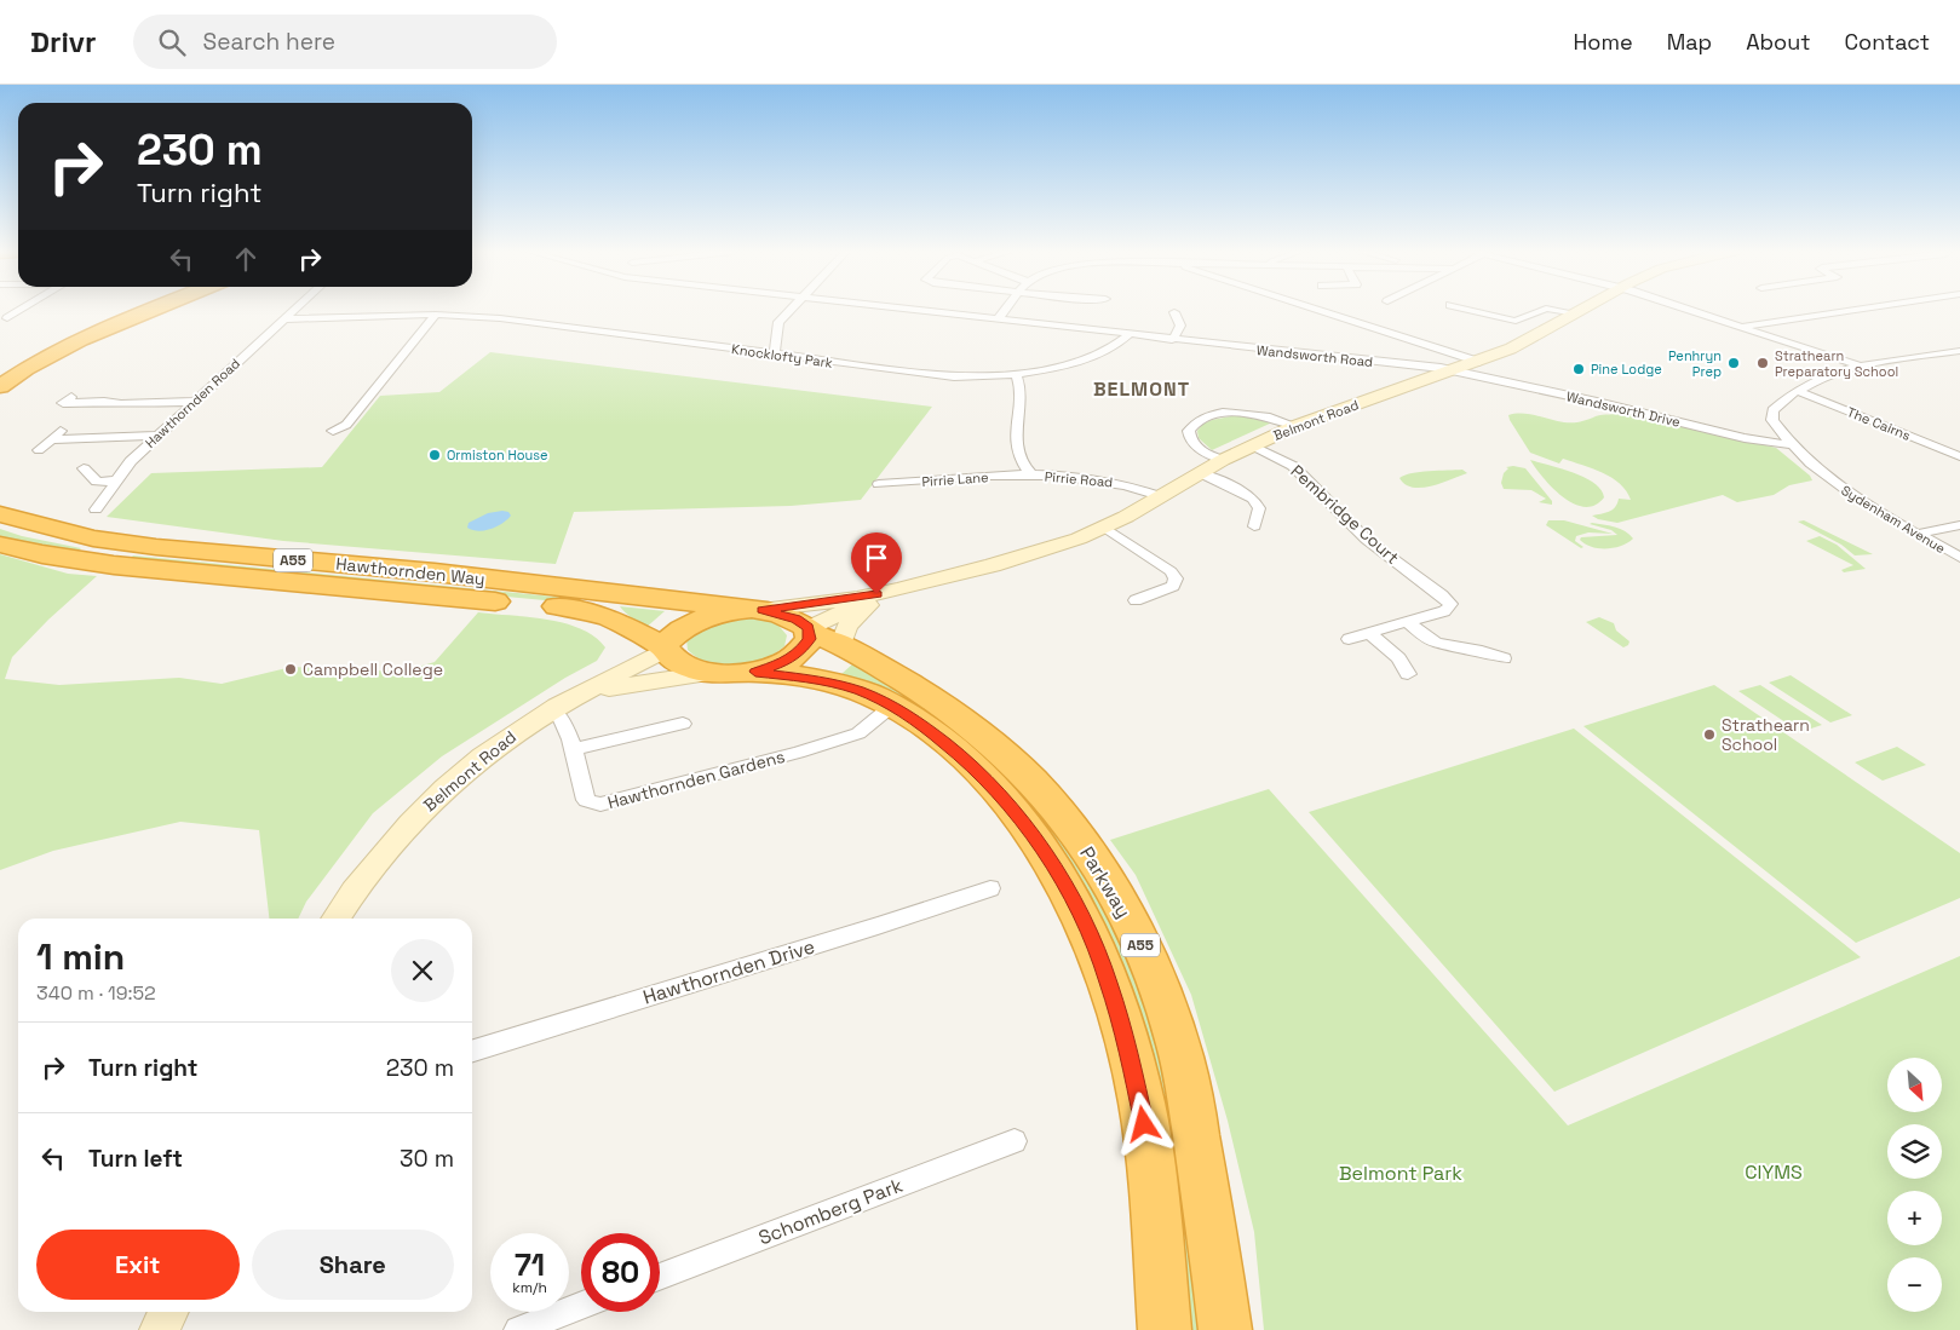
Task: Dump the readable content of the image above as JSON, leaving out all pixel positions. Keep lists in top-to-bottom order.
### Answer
{
  "streets": {
    "highway": ["A55", "Hawthornden Way", "Parkway"],
    "main road": ["Belmont Road"],
    "street": [
      "Knocklofty Park",
      "Wandsworth Road",
      "Hawthornden Road",
      "Wandsworth Drive",
      "The Cairns",
      "Pirrie Lane",
      "Pirrie Road",
      "Pembridge Court",
      "Sydenham Avenue",
      "Hawthornden Gardens",
      "Hawthornden Drive",
      "Schomberg Park"
    ]
  },
  "crossings": [
    ["Knocklofty Park", "Wandsworth Road"],
    ["Knocklofty Park", "Hawthornden Road"],
    ["Wandsworth Road", "Wandsworth Drive"],
    ["Wandsworth Road", "Belmont Road"],
    ["Wandsworth Drive", "Belmont Road"],
    ["Wandsworth Drive", "Sydenham Avenue"],
    ["Belmont Road", "Pirrie Road"],
    ["Belmont Road", "Pembridge Court"],
    ["Belmont Road", "A55"],
    ["Belmont Road", "Hawthornden Way"],
    ["Belmont Road", "Hawthornden Gardens"],
    ["Belmont Road", "Parkway"],
    ["The Cairns", "Sydenham Avenue"],
    ["Pirrie Lane", "Pirrie Road"],
    ["A55", "Hawthornden Way"],
    ["A55", "Hawthornden Gardens"],
    ["A55", "Parkway"]
  ],
  "districts": ["BELMONT"],
  "parks": ["CIYMS", "Belmont Park"],
  "places": [
    "Penhryn Prep",
    "Strathearn Preparatory School",
    "Pine Lodge",
    "Ormiston House",
    "Campbell College",
    "Strathearn School"
  ],
  "north": "bottom right",
  "page": {
    "header": "Drivr",
    "search": "Search here",
    "nav": [
      "Home",
      "Map",
      "About",
      "Contact"
    ],
    "turn": ["230 m", "Turn right"],
    "heading": ["1 min", "340 m · 19:52"],
    "list": [
      {
        "name": "Turn right",
        "value": "230 m"
      },
      {
        "name": "Turn left",
        "value": "30 m"
      }
    ],
    "map_buttons": ["+", "−"],
    "buttons": ["Exit", "Share"],
    "speed": "71 km/h",
    "limit": "80"
  }
}
